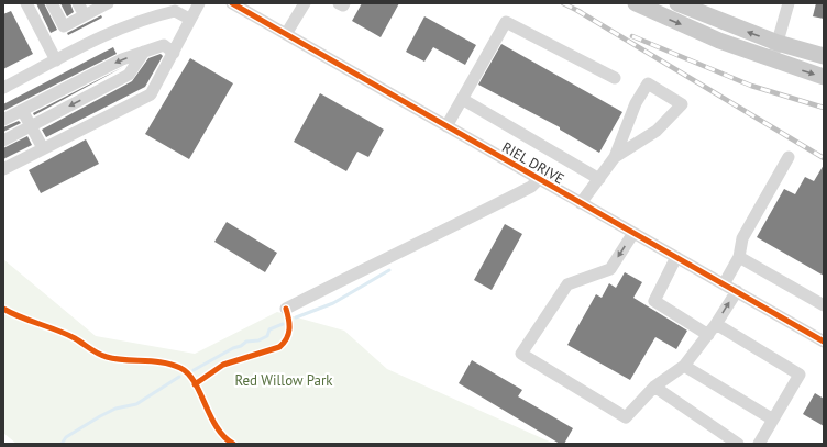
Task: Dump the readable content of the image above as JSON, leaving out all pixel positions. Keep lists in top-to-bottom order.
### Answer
{
  "streets": {
    "street": ["RIEL DRIVE"]
  },
  "parks": ["Red Willow Park"]
}
